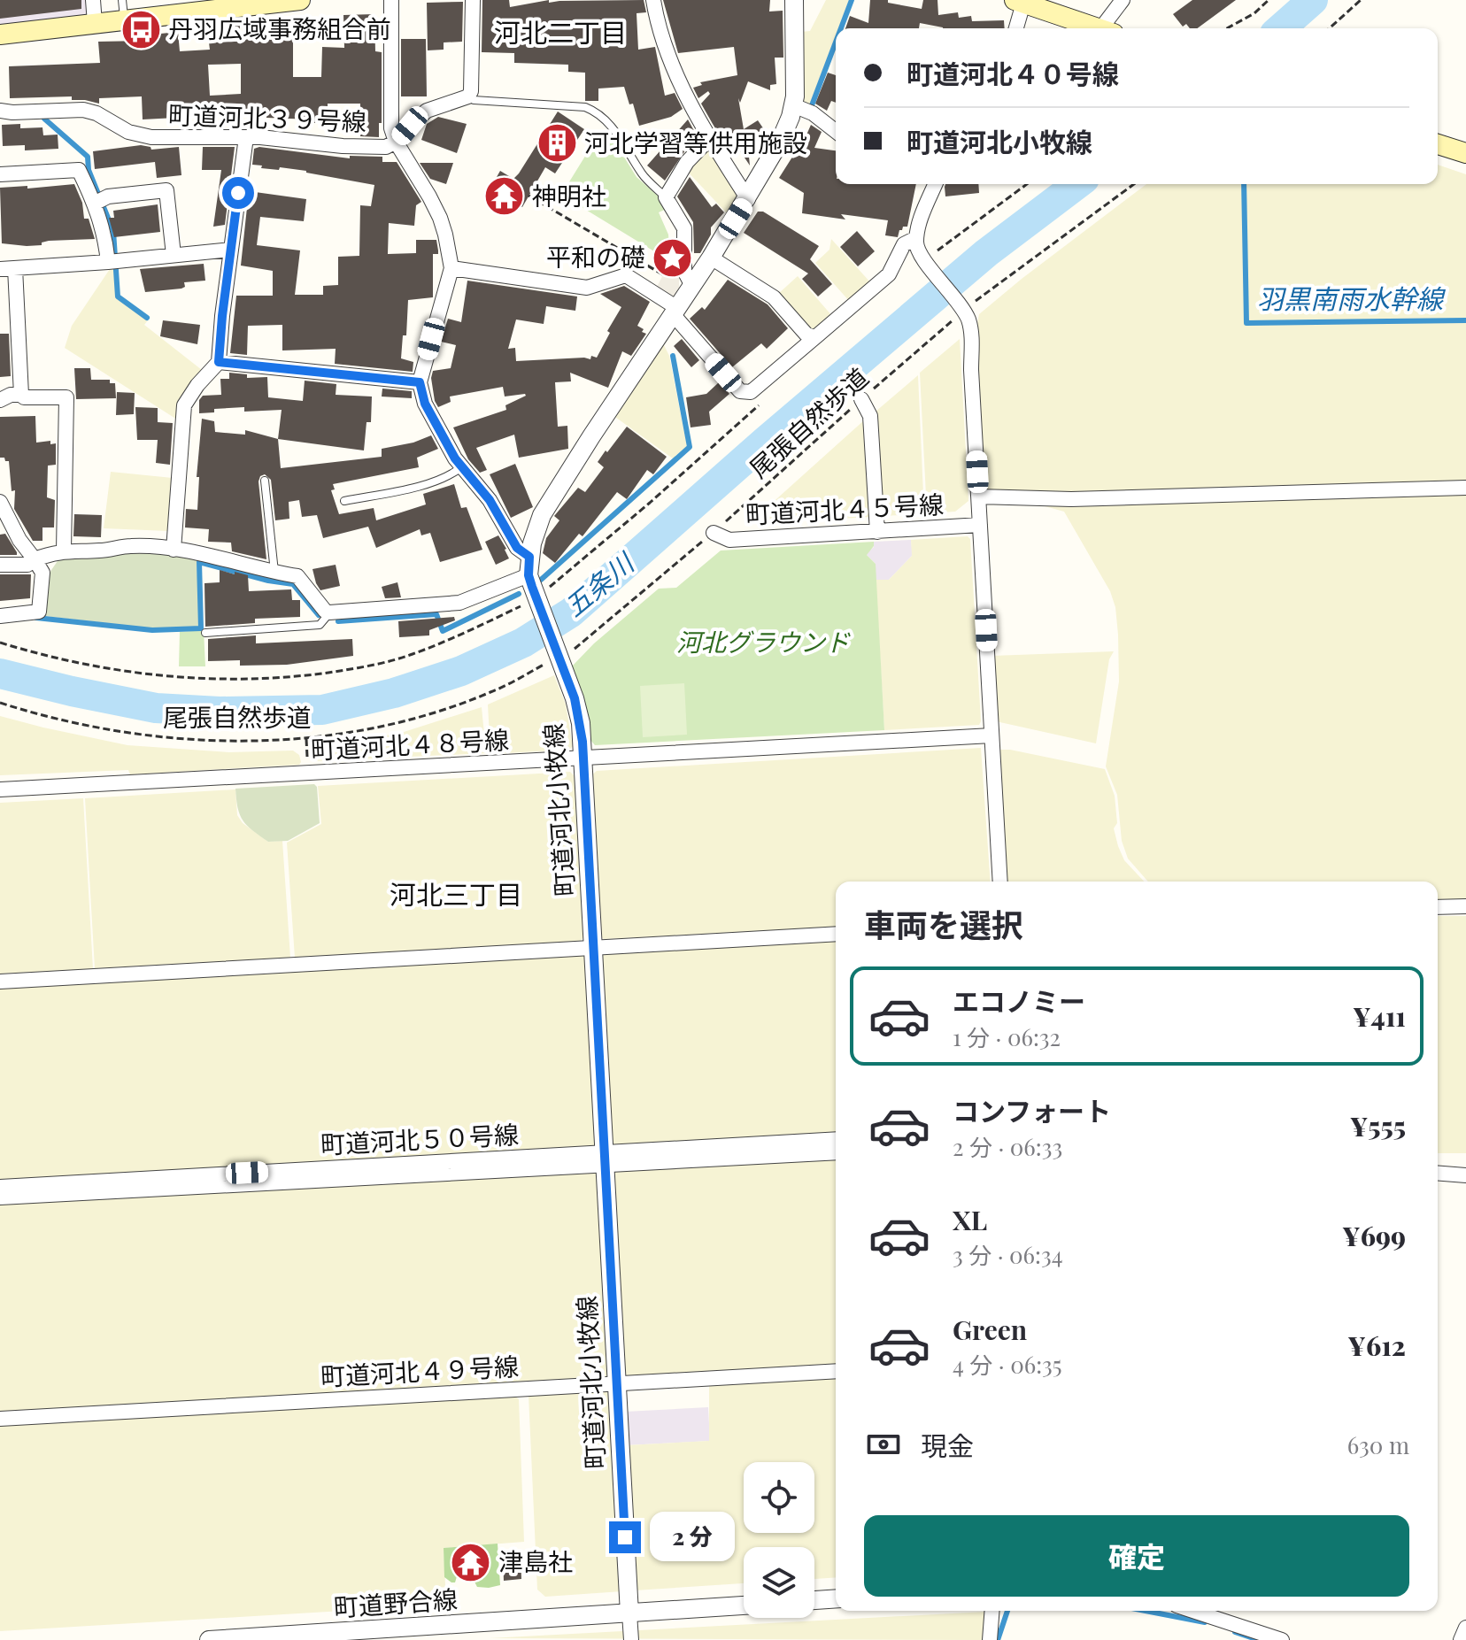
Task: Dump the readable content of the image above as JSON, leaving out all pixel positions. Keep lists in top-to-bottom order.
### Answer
{
  "streets": {
    "street": [
      "町道河北３９号線",
      "町道河北４５号線",
      "町道河北４８号線",
      "町道河北小牧線",
      "町道河北５０号線",
      "町道河北４９号線",
      "町道野合線"
    ],
    "path": ["尾張自然歩道"]
  },
  "crossings": [
    ["尾張自然歩道", "町道河北４５号線"],
    ["尾張自然歩道", "町道河北小牧線"],
    ["町道河北４８号線", "町道河北小牧線"],
    ["町道河北小牧線", "町道河北５０号線"],
    ["町道河北小牧線", "町道河北４９号線"],
    ["町道河北小牧線", "町道野合線"]
  ],
  "districts": ["河北二丁目", "河北三丁目"],
  "water": ["羽黒南雨水幹線", "五条川"],
  "parks": ["河北グラウンド"],
  "places": {
    "bus stop": ["丹羽広域事務組合前"],
    "building": ["河北学習等供用施設"],
    "temple": ["神明社", "津島社"],
    "place": ["平和の礎"]
  },
  "page": {
    "banner": ["町道河北４０号線", "町道河北小牧線"],
    "heading": "車両を選択",
    "list": [
      {
        "name": "エコノミー",
        "note": "1 分 · 06:32",
        "value": "¥411"
      },
      {
        "name": "コンフォート",
        "note": "2 分 · 06:33",
        "value": "¥555"
      },
      {
        "name": "XL",
        "note": "3 分 · 06:34",
        "value": "¥699"
      },
      {
        "name": "Green",
        "note": "4 分 · 06:35",
        "value": "¥612"
      }
    ],
    "pay": ["現金", "630 m"],
    "buttons": "確定",
    "bubble": "2 分"
  }
}
